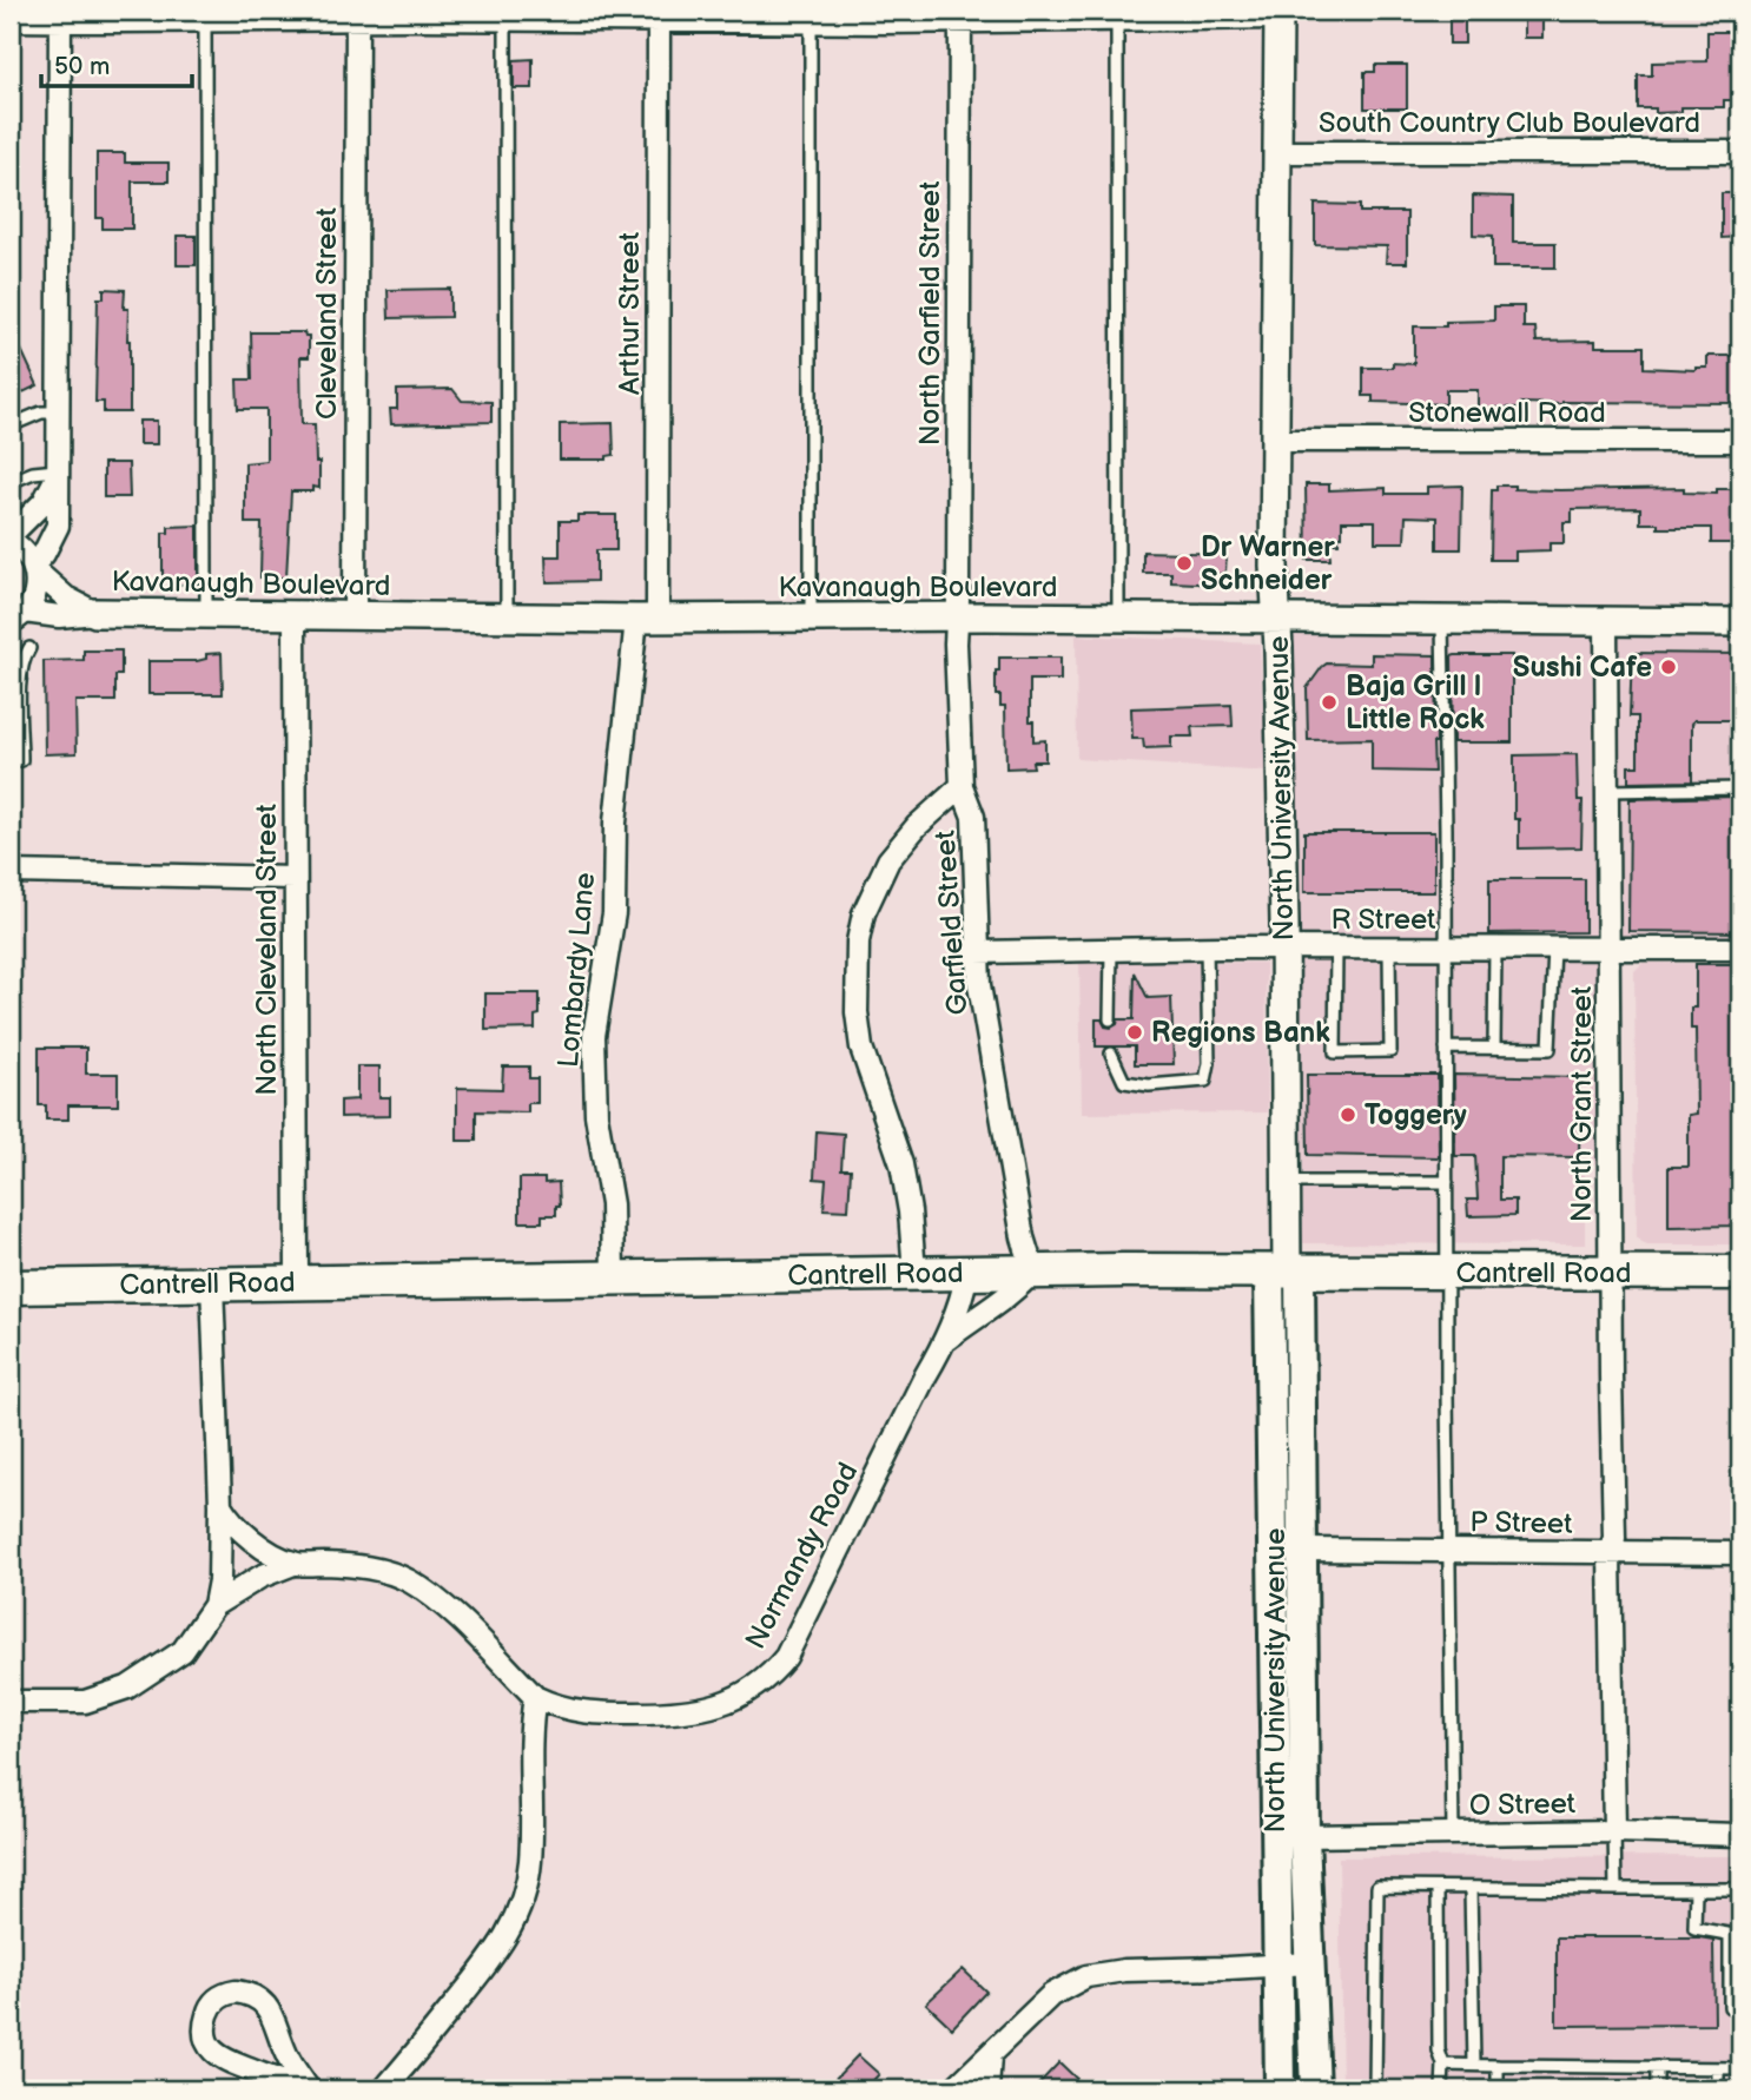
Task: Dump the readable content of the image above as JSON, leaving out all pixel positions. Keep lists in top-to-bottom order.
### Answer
{
  "streets": {
    "main road": ["North University Avenue", "Cantrell Road"],
    "street": [
      "South Country Club Boulevard",
      "Cleveland Street",
      "Arthur Street",
      "North Garfield Street",
      "Stonewall Road",
      "Kavanaugh Boulevard",
      "R Street",
      "Garfield Street",
      "North Cleveland Street",
      "Lombardy Lane",
      "North Grant Street",
      "P Street",
      "Normandy Road",
      "O Street"
    ]
  },
  "crossings": [
    ["South Country Club Boulevard", "North University Avenue"],
    ["Cleveland Street", "Kavanaugh Boulevard"],
    ["Arthur Street", "Kavanaugh Boulevard"],
    ["Arthur Street", "Lombardy Lane"],
    ["North Garfield Street", "Kavanaugh Boulevard"],
    ["North Garfield Street", "Garfield Street"],
    ["Stonewall Road", "North University Avenue"],
    ["Kavanaugh Boulevard", "North University Avenue"],
    ["Kavanaugh Boulevard", "Garfield Street"],
    ["Kavanaugh Boulevard", "North Cleveland Street"],
    ["Kavanaugh Boulevard", "Lombardy Lane"],
    ["Kavanaugh Boulevard", "North Grant Street"],
    ["North University Avenue", "R Street"],
    ["North University Avenue", "Cantrell Road"],
    ["North University Avenue", "P Street"],
    ["North University Avenue", "O Street"],
    ["R Street", "Garfield Street"],
    ["R Street", "North Grant Street"],
    ["Garfield Street", "Cantrell Road"],
    ["Garfield Street", "Normandy Road"],
    ["North Cleveland Street", "Cantrell Road"],
    ["Lombardy Lane", "Cantrell Road"],
    ["North Grant Street", "Cantrell Road"],
    ["North Grant Street", "P Street"],
    ["North Grant Street", "O Street"],
    ["Cantrell Road", "Normandy Road"]
  ],
  "places": [
    "Dr Warner Schneider",
    "Sushi Cafe",
    "Baja Grill | Little Rock",
    "Regions Bank",
    "Toggery"
  ],
  "scale_bar": "50 m"
}
